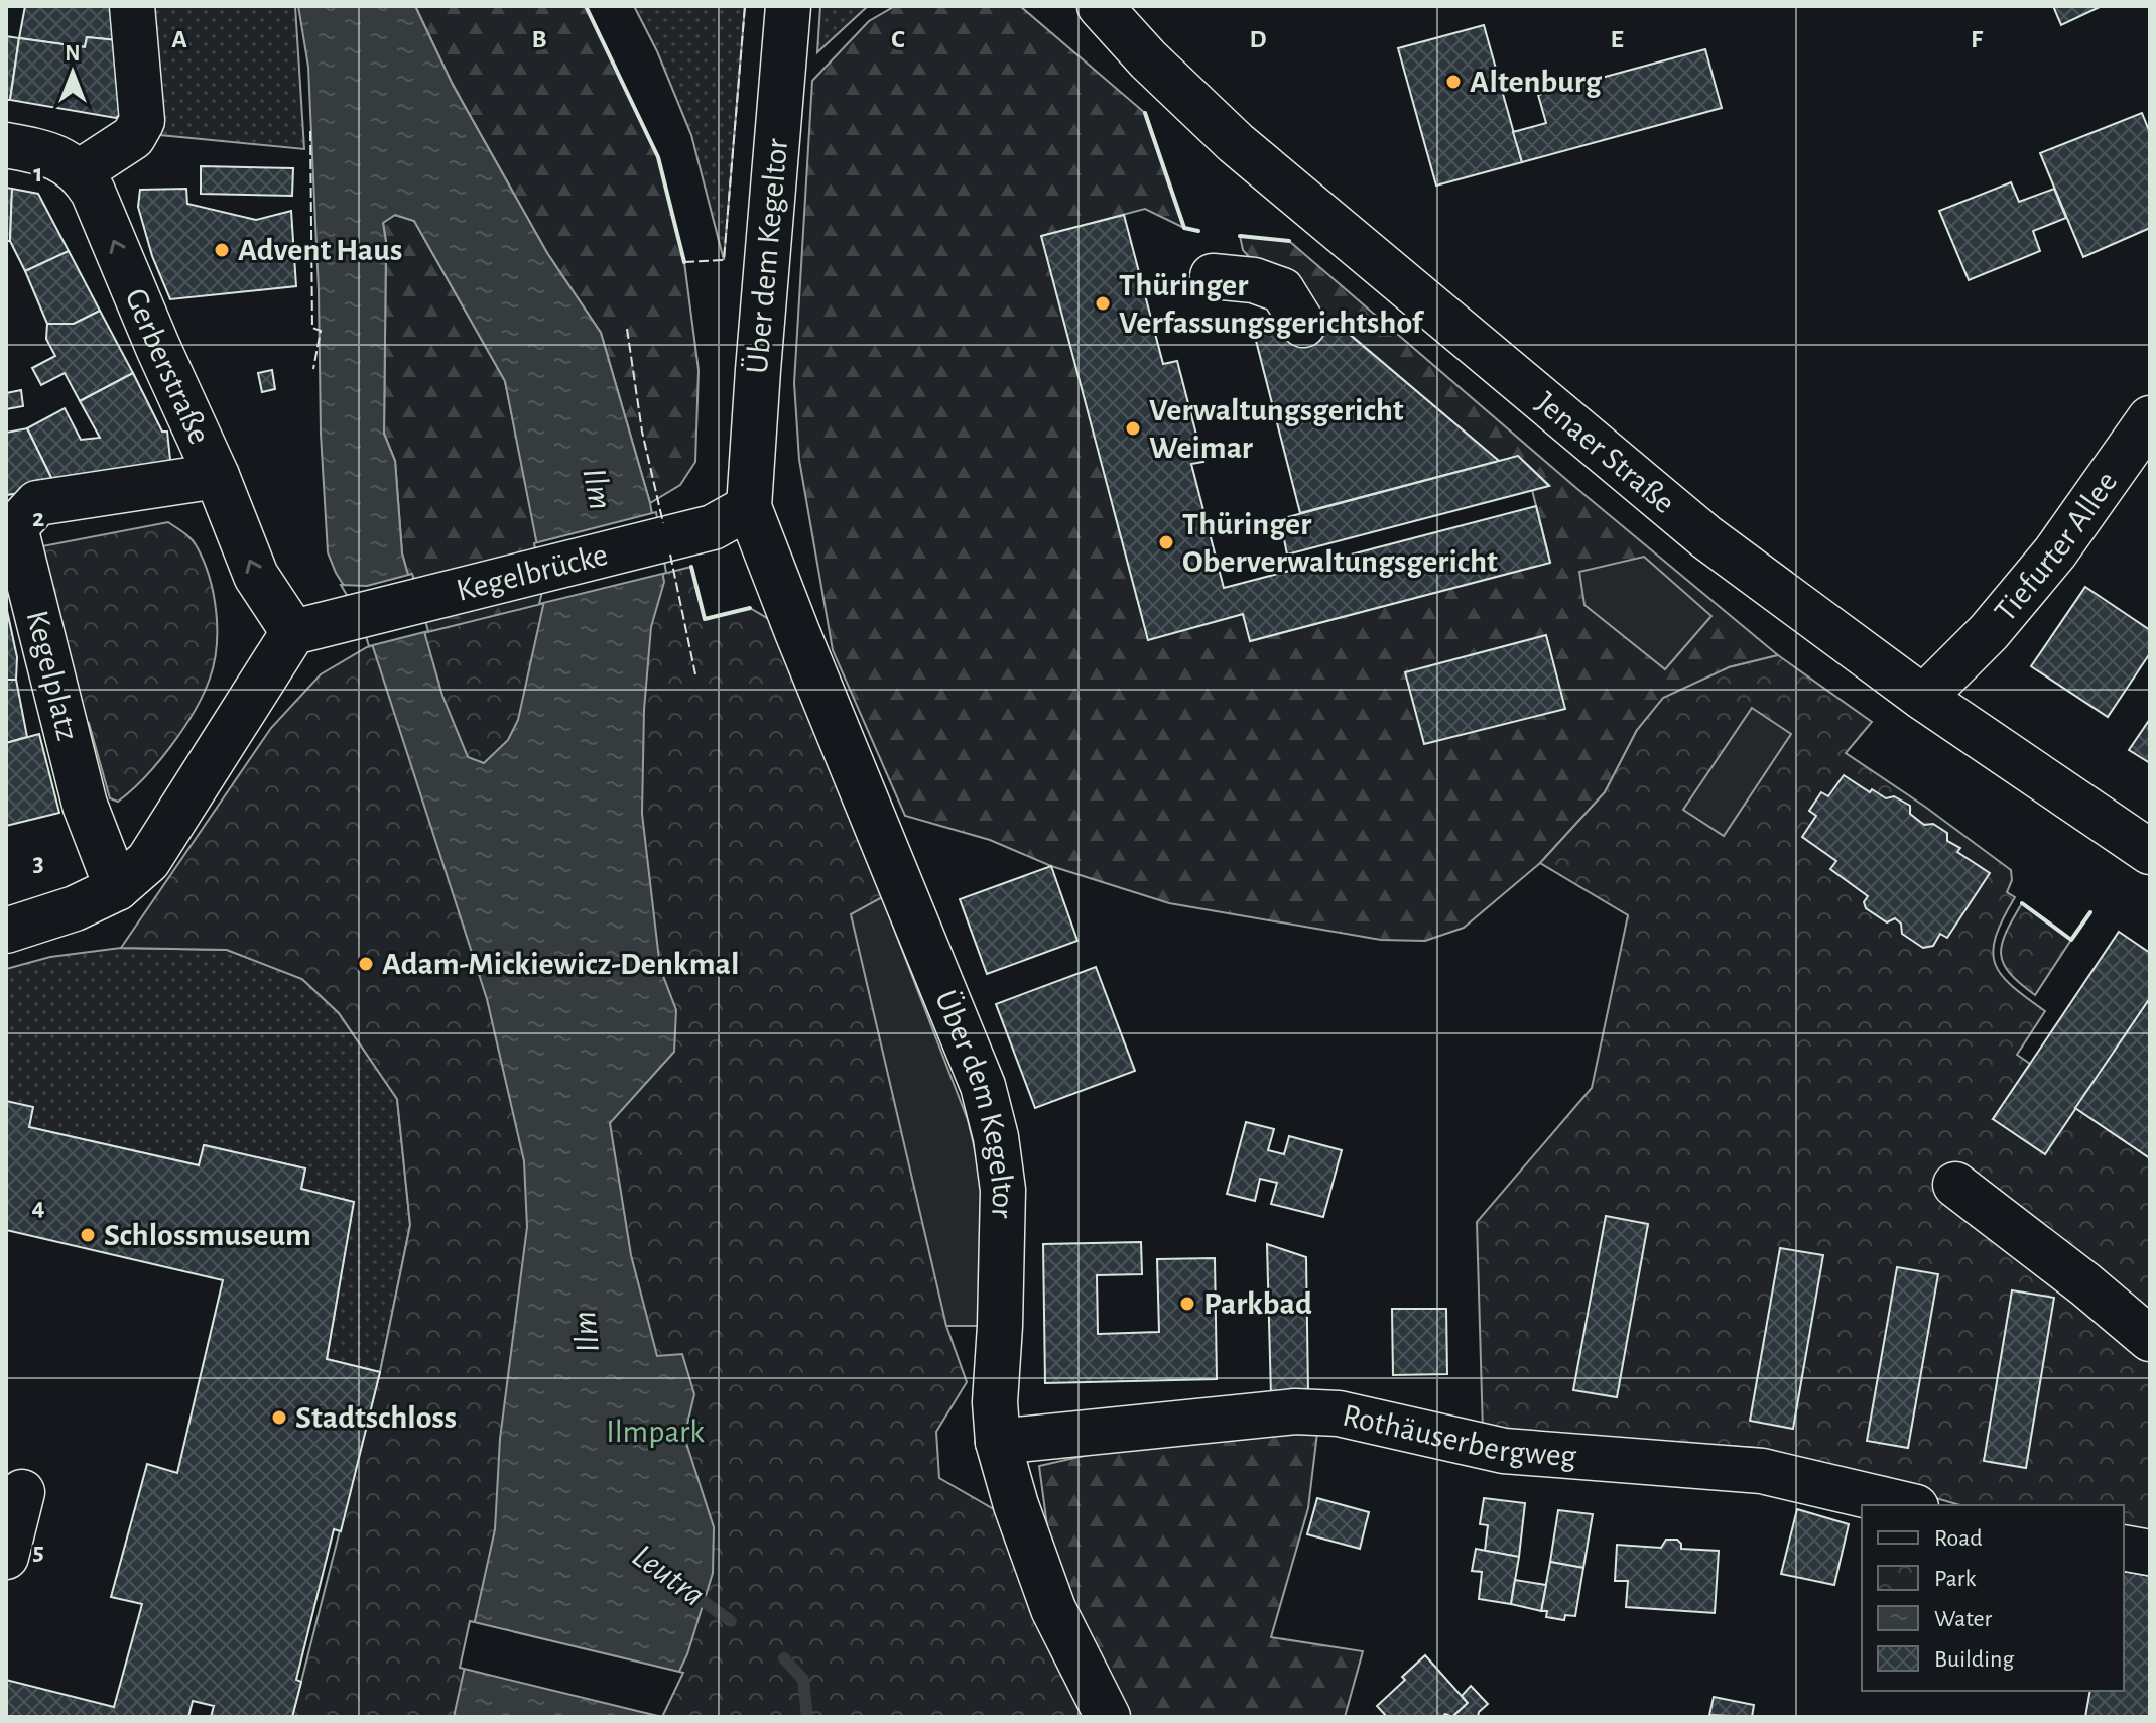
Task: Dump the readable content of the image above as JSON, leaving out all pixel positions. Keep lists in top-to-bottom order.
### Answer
{
  "streets": {
    "street": [
      "Über dem Kegeltor",
      "Gerberstraße",
      "Jenaer Straße",
      "Tiefurter Allee",
      "Kegelbrücke",
      "Kegelplatz",
      "Rothäuserbergweg"
    ]
  },
  "crossings": [
    ["Über dem Kegeltor", "Kegelbrücke"],
    ["Über dem Kegeltor", "Rothäuserbergweg"],
    ["Gerberstraße", "Kegelbrücke"],
    ["Gerberstraße", "Kegelplatz"],
    ["Jenaer Straße", "Tiefurter Allee"]
  ],
  "one_way": ["Gerberstraße"],
  "water": ["Ilm", "Leutra"],
  "parks": ["Ilmpark"],
  "places": [
    "Altenburg",
    "Advent Haus",
    "Thüringer Verfassungsgerichtshof",
    "Verwaltungsgericht Weimar",
    "Thüringer Oberverwaltungsgericht",
    "Adam-Mickiewicz-Denkmal",
    "Schlossmuseum",
    "Parkbad",
    "Stadtschloss"
  ],
  "legend": [
    "Road",
    "Park",
    "Water",
    "Building"
  ],
  "north": "top",
  "grid": {
    "columns": [
      "A",
      "B",
      "C",
      "D",
      "E",
      "F"
    ],
    "rows": [
      "1",
      "2",
      "3",
      "4",
      "5"
    ]
  }
}
